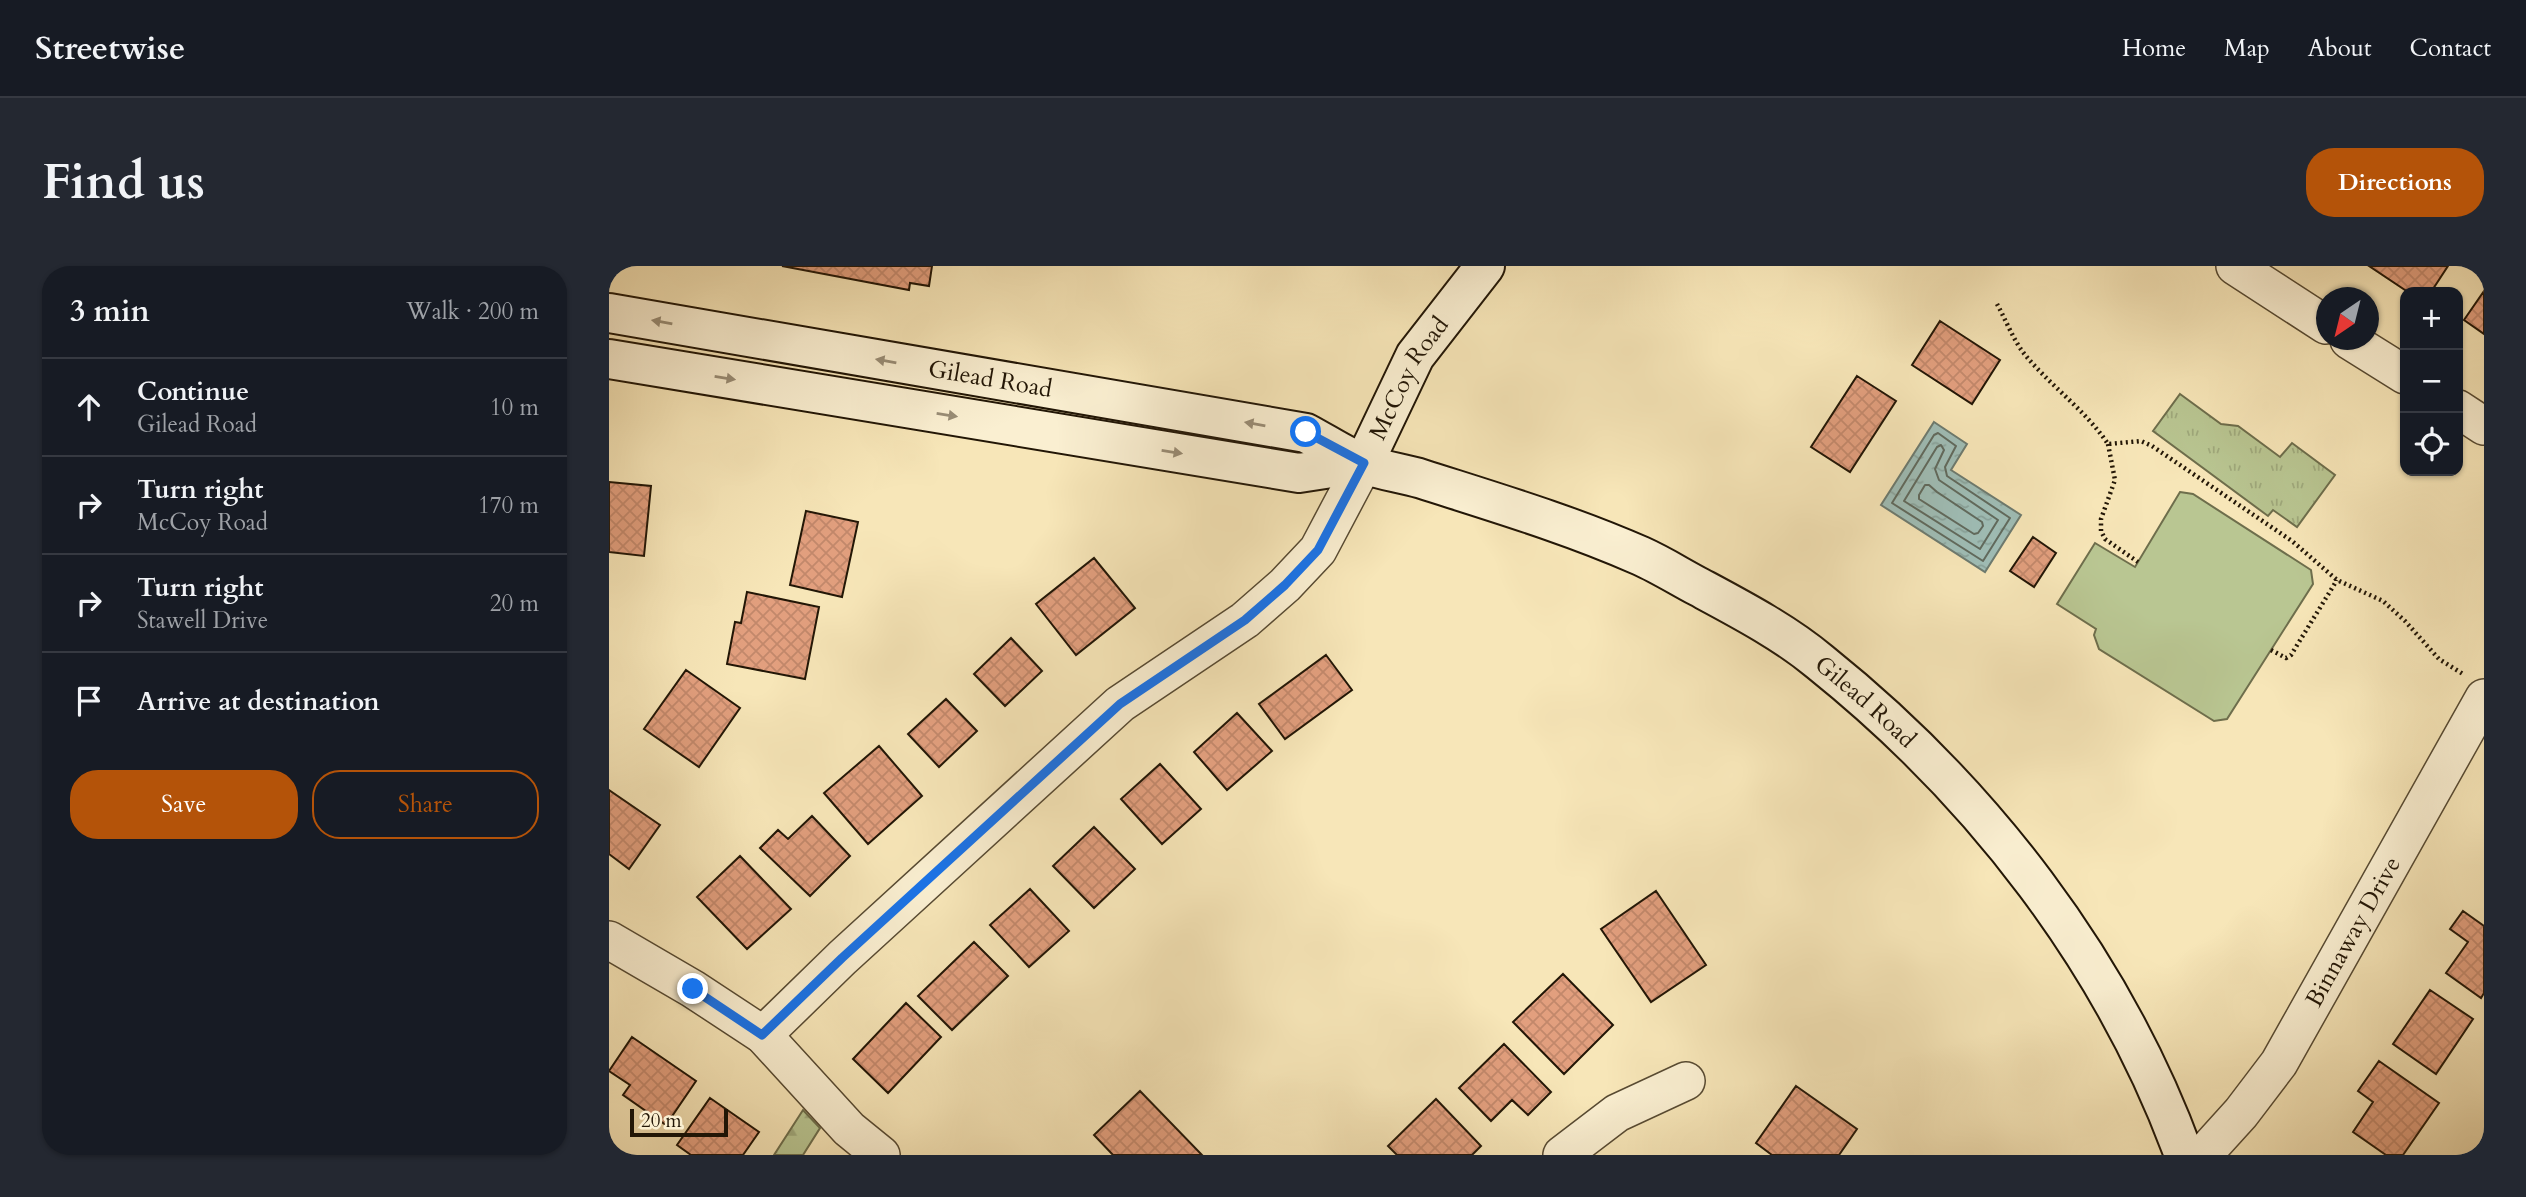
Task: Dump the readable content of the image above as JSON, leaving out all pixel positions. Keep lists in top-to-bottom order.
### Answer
{
  "streets": {
    "main road": ["Gilead Road", "McCoy Road"],
    "street": ["Binnaway Drive"]
  },
  "crossings": [
    ["Gilead Road", "McCoy Road"]
  ],
  "scale_bar": "20 m",
  "north": "bottom left",
  "page": {
    "header": "Streetwise",
    "nav": [
      "Home",
      "Map",
      "About",
      "Contact"
    ],
    "buttons": [
      "Directions",
      ["Save", "Share"]
    ],
    "title": "Find us",
    "heading": ["3 min", "Walk · 200 m"],
    "map_buttons": ["+", "−"],
    "list": [
      ["Continue", "Gilead Road", "10 m"],
      ["Turn right", "McCoy Road", "170 m"],
      ["Turn right", "Stawell Drive", "20 m"],
      "Arrive at destination"
    ],
    "scale": "20 m"
  }
}
